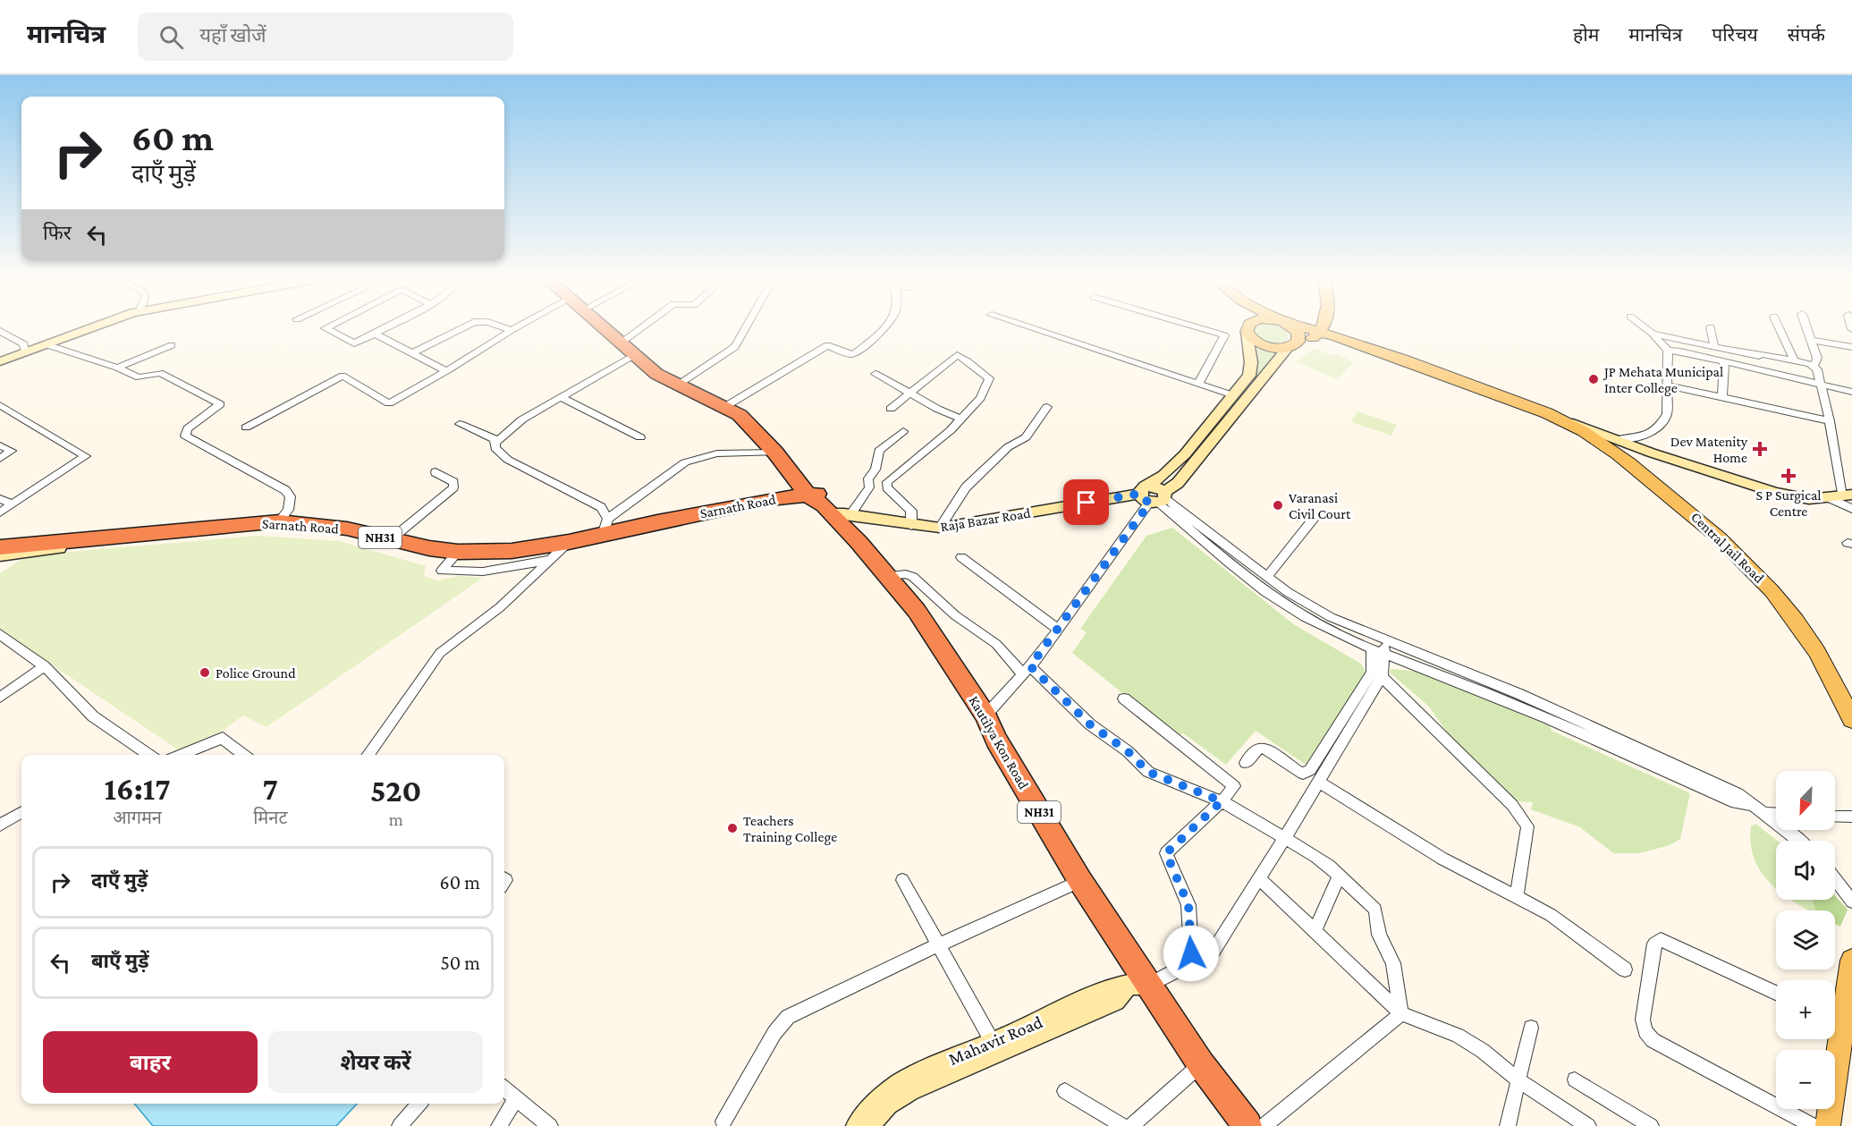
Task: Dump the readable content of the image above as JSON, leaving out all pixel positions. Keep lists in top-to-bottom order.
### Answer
{
  "streets": {
    "highway": ["Sarnath Road", "NH31", "Kautilya Kon Road"],
    "main road": ["Central Jail Road"],
    "street": ["Raja Bazar Road", "Mahavir Road"]
  },
  "crossings": [
    ["Sarnath Road", "Raja Bazar Road"],
    ["Sarnath Road", "NH31"],
    ["Sarnath Road", "Kautilya Kon Road"],
    ["Raja Bazar Road", "Kautilya Kon Road"]
  ],
  "places": {
    "other": [
      "JP Mehata Municipal Inter College",
      "Varanasi Civil Court",
      "Police Ground",
      "Teachers Training College"
    ],
    "health": ["Dev Matenity Home", "S P Surgical Centre"]
  },
  "north": "bottom left",
  "page": {
    "header": "मानचित्र",
    "search": "यहाँ खोजें",
    "nav": [
      "होम",
      "मानचित्र",
      "परिचय",
      "संपर्क"
    ],
    "turn": ["60 m", "दाएँ मुड़ें"],
    "then": "फिर",
    "eta": [
      "16:17",
      "आगमन",
      "7",
      "मिनट",
      "520",
      "m"
    ],
    "map_buttons": ["+", "−"],
    "list": [
      {
        "name": "दाएँ मुड़ें",
        "value": "60 m"
      },
      {
        "name": "बाएँ मुड़ें",
        "value": "50 m"
      }
    ],
    "buttons": ["बाहर", "शेयर करें"]
  }
}
